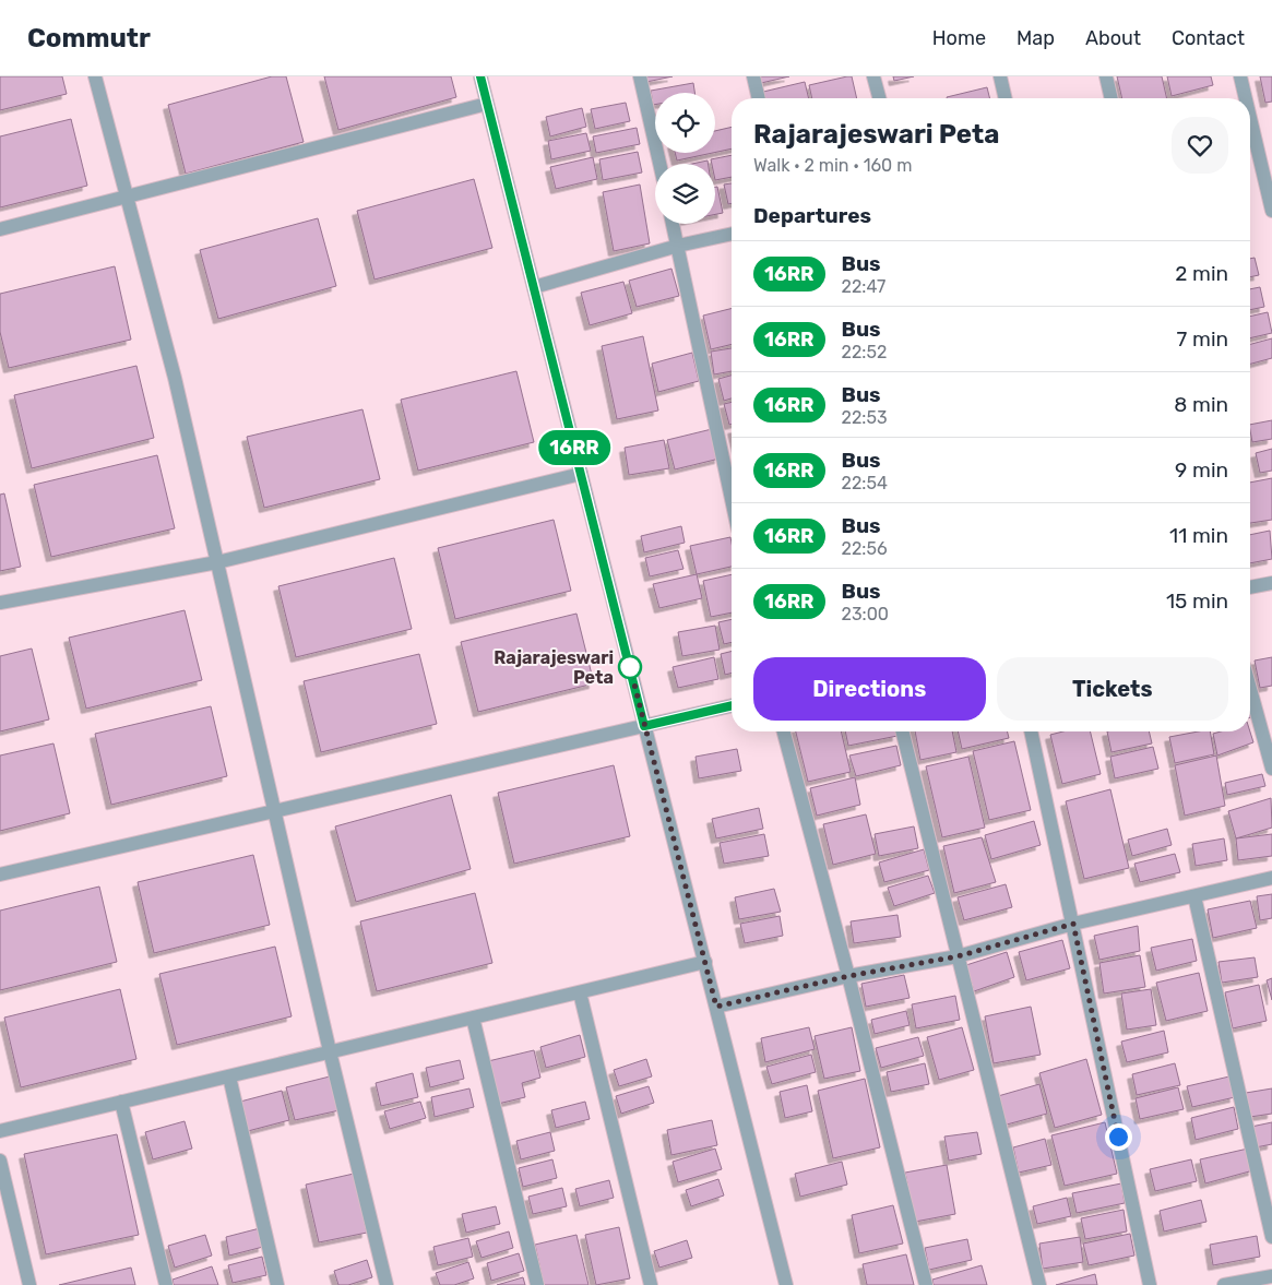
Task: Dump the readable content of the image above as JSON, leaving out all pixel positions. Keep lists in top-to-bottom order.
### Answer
{
  "places": ["Rajarajeswari Peta"],
  "lines": ["bus line 16RR"],
  "page": {
    "header": "Commutr",
    "nav": [
      "Home",
      "Map",
      "About",
      "Contact"
    ],
    "on_map": "16RR",
    "heading": [
      ["Rajarajeswari Peta", "Walk · 2 min · 160 m"],
      "Departures"
    ],
    "list": [
      {
        "mark": "16RR",
        "name": "Bus",
        "note": "22:47",
        "value": "2 min"
      },
      {
        "mark": "16RR",
        "name": "Bus",
        "note": "22:52",
        "value": "7 min"
      },
      {
        "mark": "16RR",
        "name": "Bus",
        "note": "22:53",
        "value": "8 min"
      },
      {
        "mark": "16RR",
        "name": "Bus",
        "note": "22:54",
        "value": "9 min"
      },
      {
        "mark": "16RR",
        "name": "Bus",
        "note": "22:56",
        "value": "11 min"
      },
      {
        "mark": "16RR",
        "name": "Bus",
        "note": "23:00",
        "value": "15 min"
      }
    ],
    "buttons": ["Directions", "Tickets"]
  }
}
